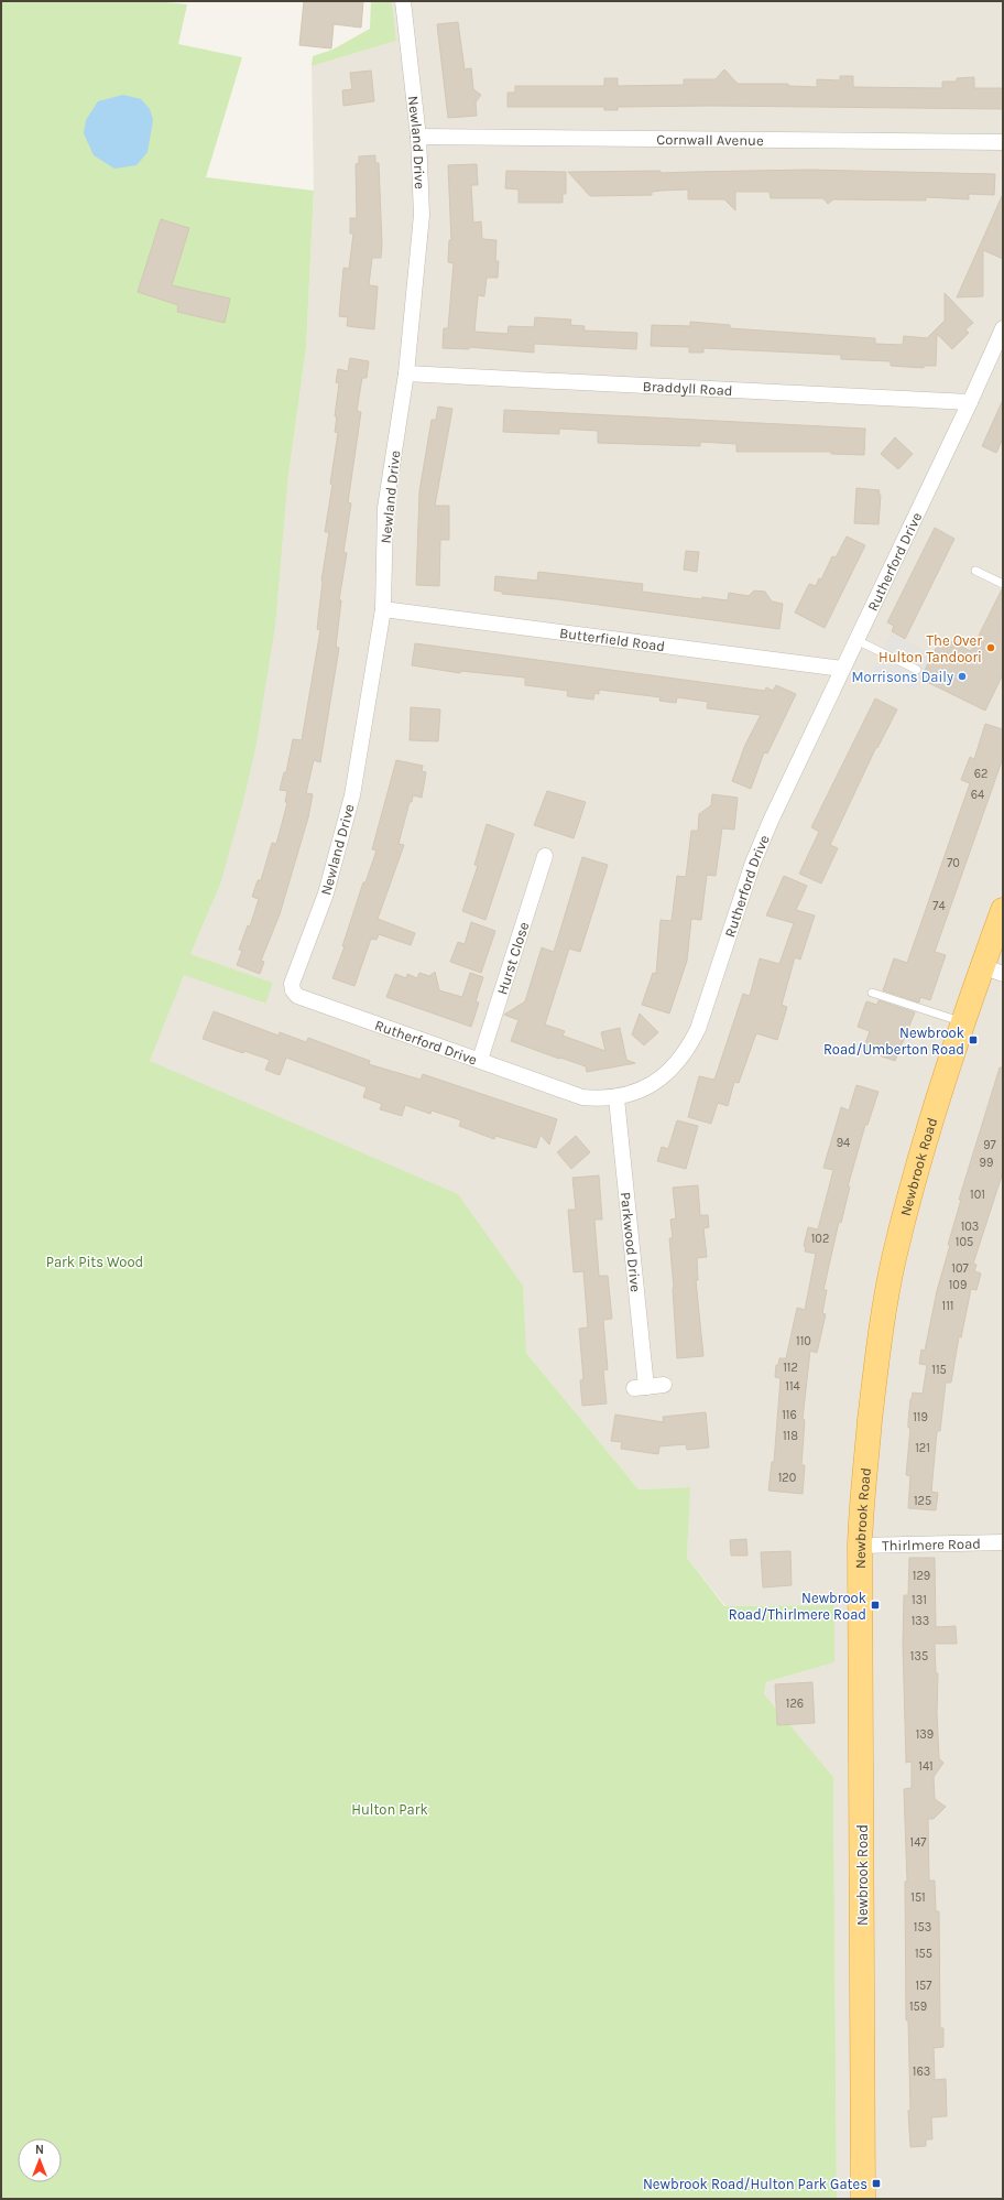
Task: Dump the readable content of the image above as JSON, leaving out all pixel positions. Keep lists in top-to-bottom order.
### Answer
{
  "streets": {
    "highway": ["Newbrook Road"],
    "street": [
      "Cornwall Avenue",
      "Newland Drive",
      "Braddyll Road",
      "Rutherford Drive",
      "Butterfield Road",
      "Hurst Close",
      "Parkwood Drive",
      "Thirlmere Road"
    ]
  },
  "crossings": [
    ["Cornwall Avenue", "Newland Drive"],
    ["Newland Drive", "Braddyll Road"],
    ["Newland Drive", "Rutherford Drive"],
    ["Newland Drive", "Butterfield Road"],
    ["Braddyll Road", "Rutherford Drive"],
    ["Rutherford Drive", "Butterfield Road"],
    ["Rutherford Drive", "Hurst Close"],
    ["Rutherford Drive", "Parkwood Drive"],
    ["Newbrook Road", "Thirlmere Road"]
  ],
  "parks": ["Park Pits Wood", "Hulton Park"],
  "places": {
    "other": ["The Over Hulton Tandoori", "Morrisons Daily"],
    "transit": ["Newbrook Road/Umberton Road", "Newbrook Road/Thirlmere Road", "Newbrook Road/Hulton Park Gates"]
  },
  "house_numbers": [
    "62",
    "64",
    "70",
    "74",
    "94",
    "97",
    "99",
    "101",
    "103",
    "102",
    "105",
    "107",
    "109",
    "111",
    "110",
    "112",
    "115",
    "114",
    "116",
    "119",
    "118",
    "121",
    "120",
    "125",
    "129",
    "131",
    "133",
    "135",
    "126",
    "139",
    "141",
    "147",
    "151",
    "153",
    "155",
    "157",
    "159",
    "163"
  ],
  "north": "top"
}
